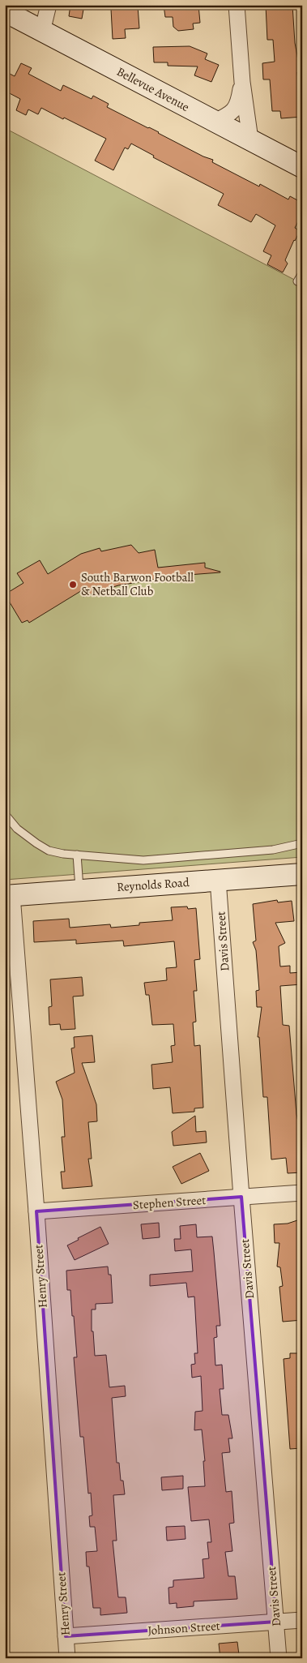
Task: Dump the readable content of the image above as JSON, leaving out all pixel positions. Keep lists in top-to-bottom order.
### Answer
{
  "streets": {
    "street": [
      "Bellevue Avenue",
      "Reynolds Road",
      "Davis Street",
      "Stephen Street",
      "Henry Street",
      "Johnson Street"
    ]
  },
  "crossings": [
    ["Reynolds Road", "Davis Street"],
    ["Reynolds Road", "Henry Street"],
    ["Davis Street", "Stephen Street"],
    ["Davis Street", "Johnson Street"],
    ["Stephen Street", "Henry Street"],
    ["Henry Street", "Johnson Street"]
  ],
  "places": ["South Barwon Football & Netball Club"]
}
